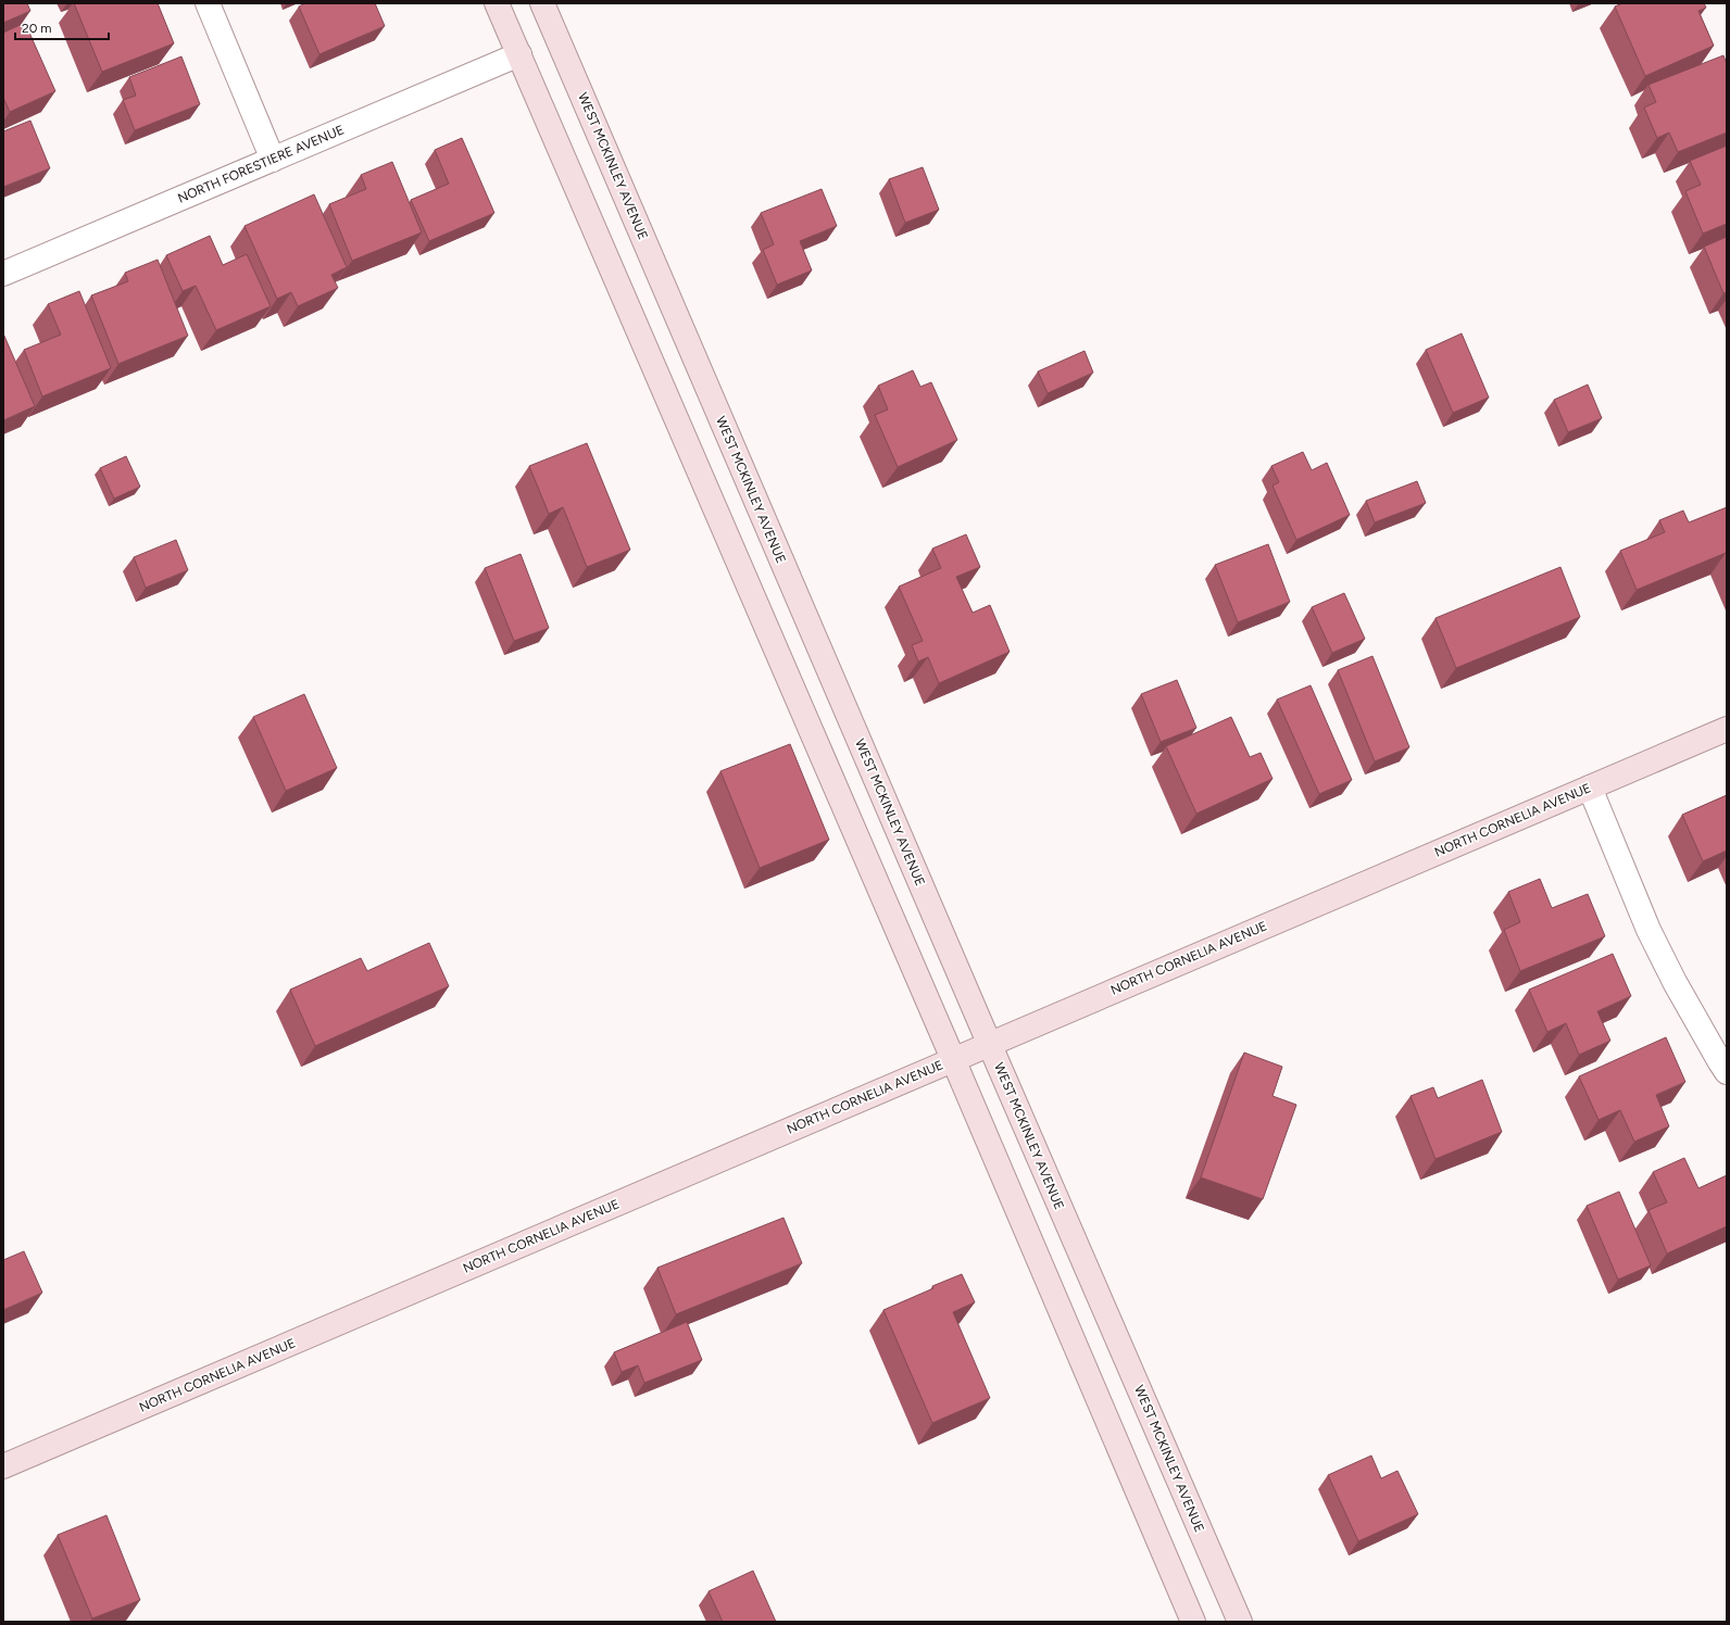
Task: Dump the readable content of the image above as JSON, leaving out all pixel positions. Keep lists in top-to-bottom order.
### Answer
{
  "streets": {
    "main road": ["WEST MCKINLEY AVENUE", "NORTH CORNELIA AVENUE"],
    "street": ["NORTH FORESTIERE AVENUE"]
  },
  "crossings": [
    ["WEST MCKINLEY AVENUE", "NORTH CORNELIA AVENUE"]
  ],
  "scale_bar": "20 m"
}
